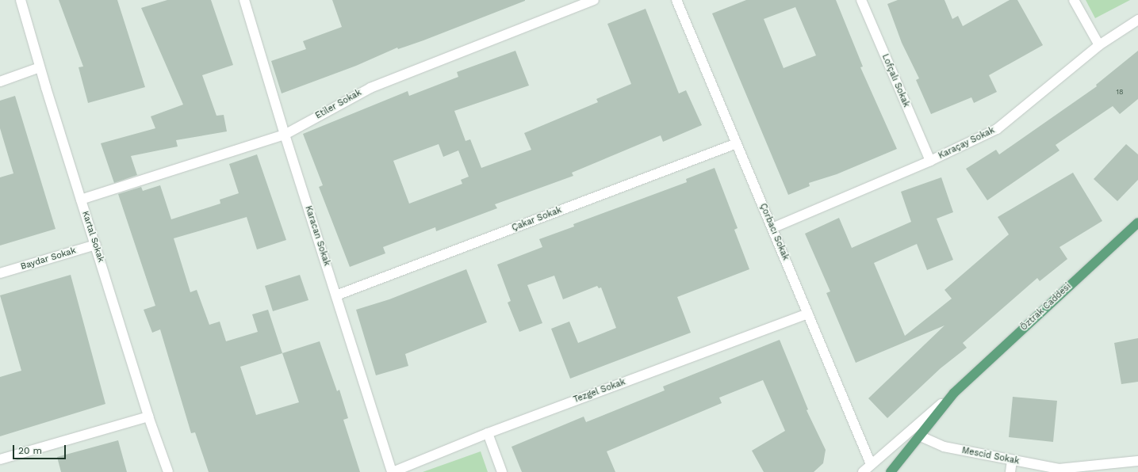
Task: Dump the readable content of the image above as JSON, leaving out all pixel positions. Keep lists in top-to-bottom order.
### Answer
{
  "streets": {
    "main road": ["Öztrak Caddesi"],
    "street": [
      "Lofçalı Sokak",
      "Etiler Sokak",
      "Karaçay Sokak",
      "Çakar Sokak",
      "Çorbacı Sokak",
      "Karacan Sokak",
      "Kartal Sokak",
      "Baydar Sokak",
      "Tezgel Sokak",
      "Mescid Sokak"
    ]
  },
  "crossings": [
    ["Lofçalı Sokak", "Karaçay Sokak"],
    ["Etiler Sokak", "Karacan Sokak"],
    ["Etiler Sokak", "Kartal Sokak"],
    ["Karaçay Sokak", "Çorbacı Sokak"],
    ["Çakar Sokak", "Çorbacı Sokak"],
    ["Çakar Sokak", "Karacan Sokak"],
    ["Çorbacı Sokak", "Öztrak Caddesi"],
    ["Çorbacı Sokak", "Tezgel Sokak"],
    ["Karacan Sokak", "Tezgel Sokak"],
    ["Kartal Sokak", "Baydar Sokak"],
    ["Öztrak Caddesi", "Mescid Sokak"]
  ],
  "house_numbers": ["18"],
  "scale_bar": "20 m"
}
